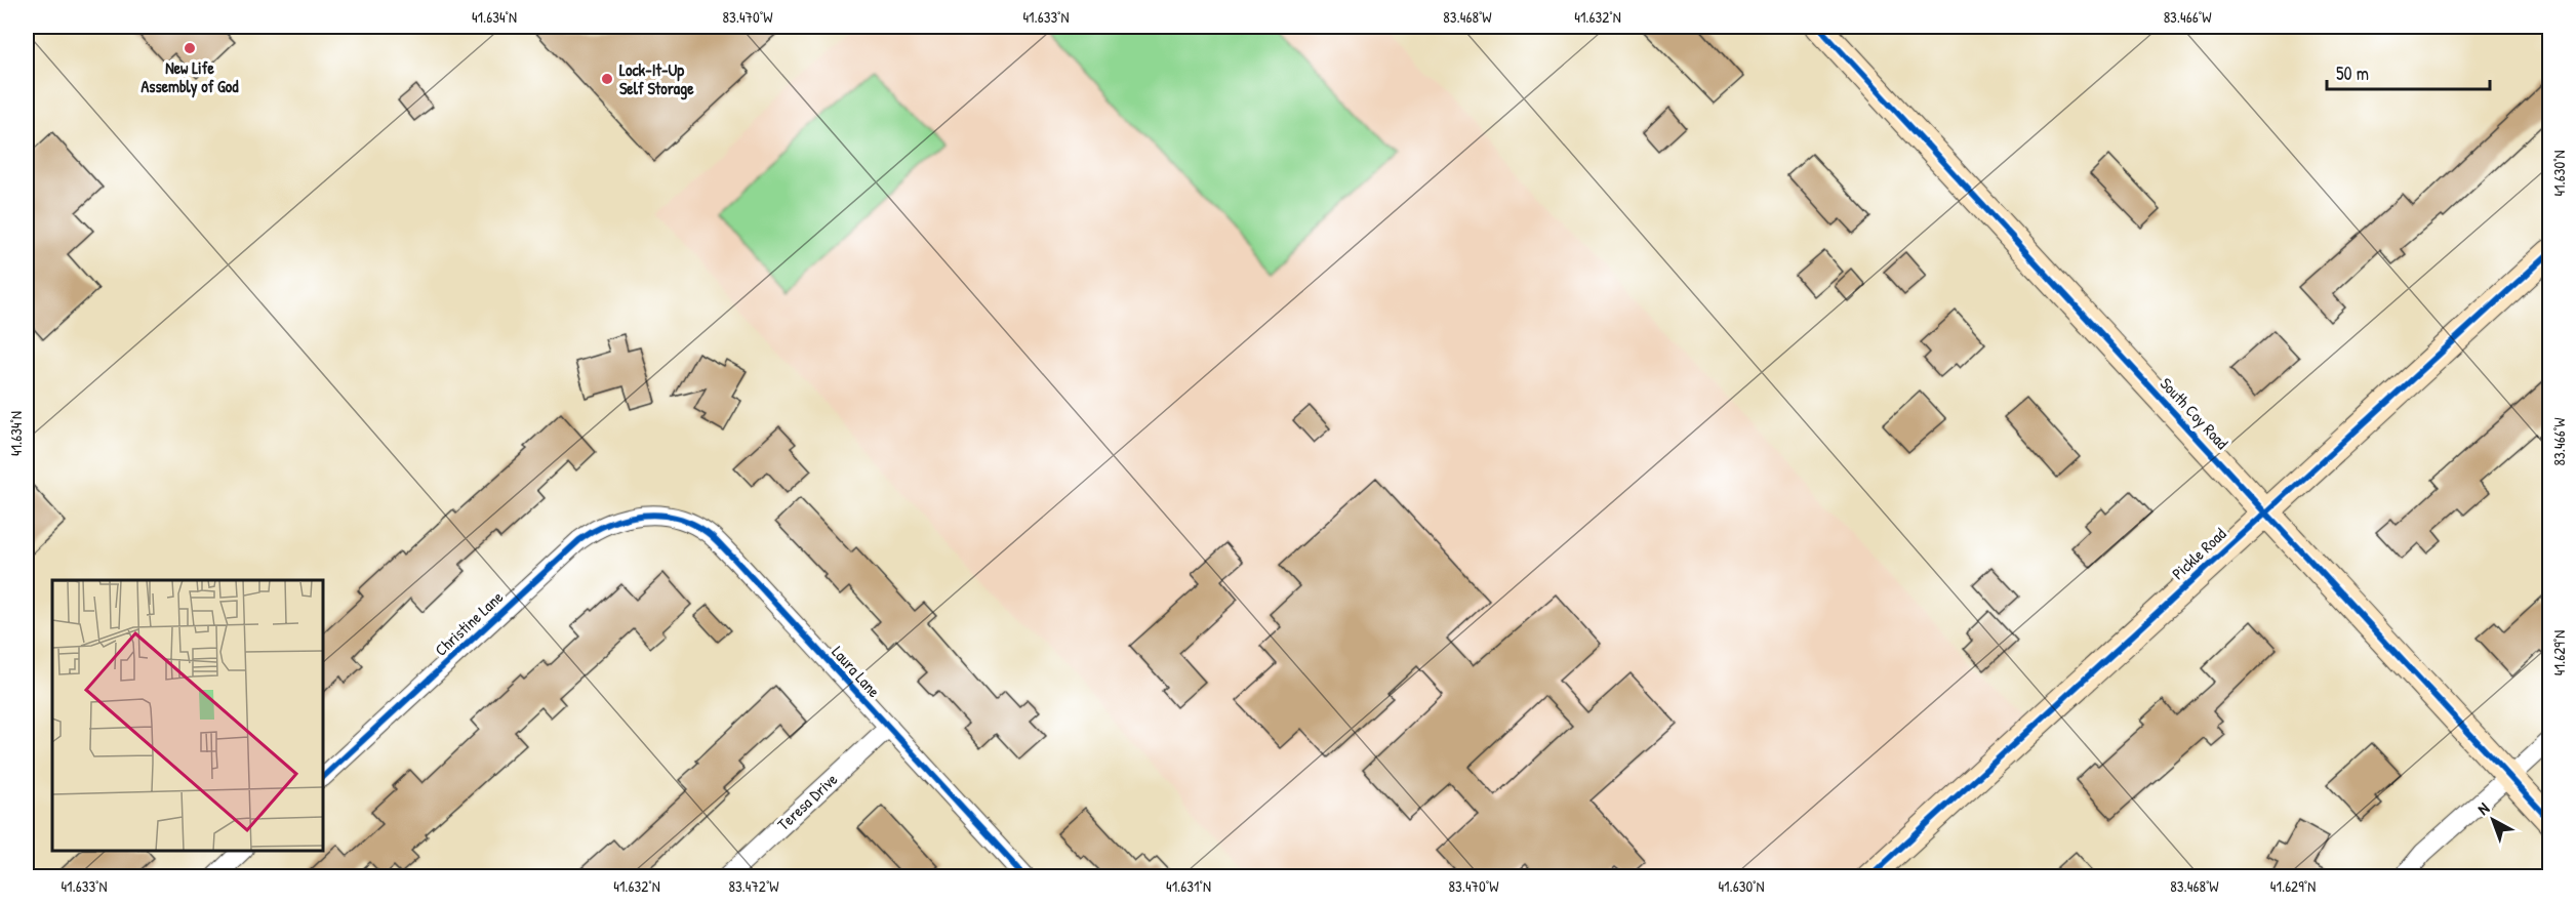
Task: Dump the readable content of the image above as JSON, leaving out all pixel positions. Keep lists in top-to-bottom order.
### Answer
{
  "streets": {
    "street": [
      "South Coy Road",
      "Pickle Road",
      "Christine Lane",
      "Laura Lane",
      "Teresa Drive"
    ]
  },
  "crossings": [
    ["South Coy Road", "Pickle Road"],
    ["Christine Lane", "Laura Lane"],
    ["Laura Lane", "Teresa Drive"]
  ],
  "places": ["New Life Assembly of God", "Lock-It-Up Self Storage"],
  "scale_bar": "50 m",
  "north": "top left",
  "coordinates": [
    "41.634°N",
    "83.470°W",
    "41.633°N",
    "83.468°W",
    "41.632°N",
    "83.466°W",
    "41.630°N",
    "41.629°N",
    "83.472°W",
    "41.631°N"
  ]
}
